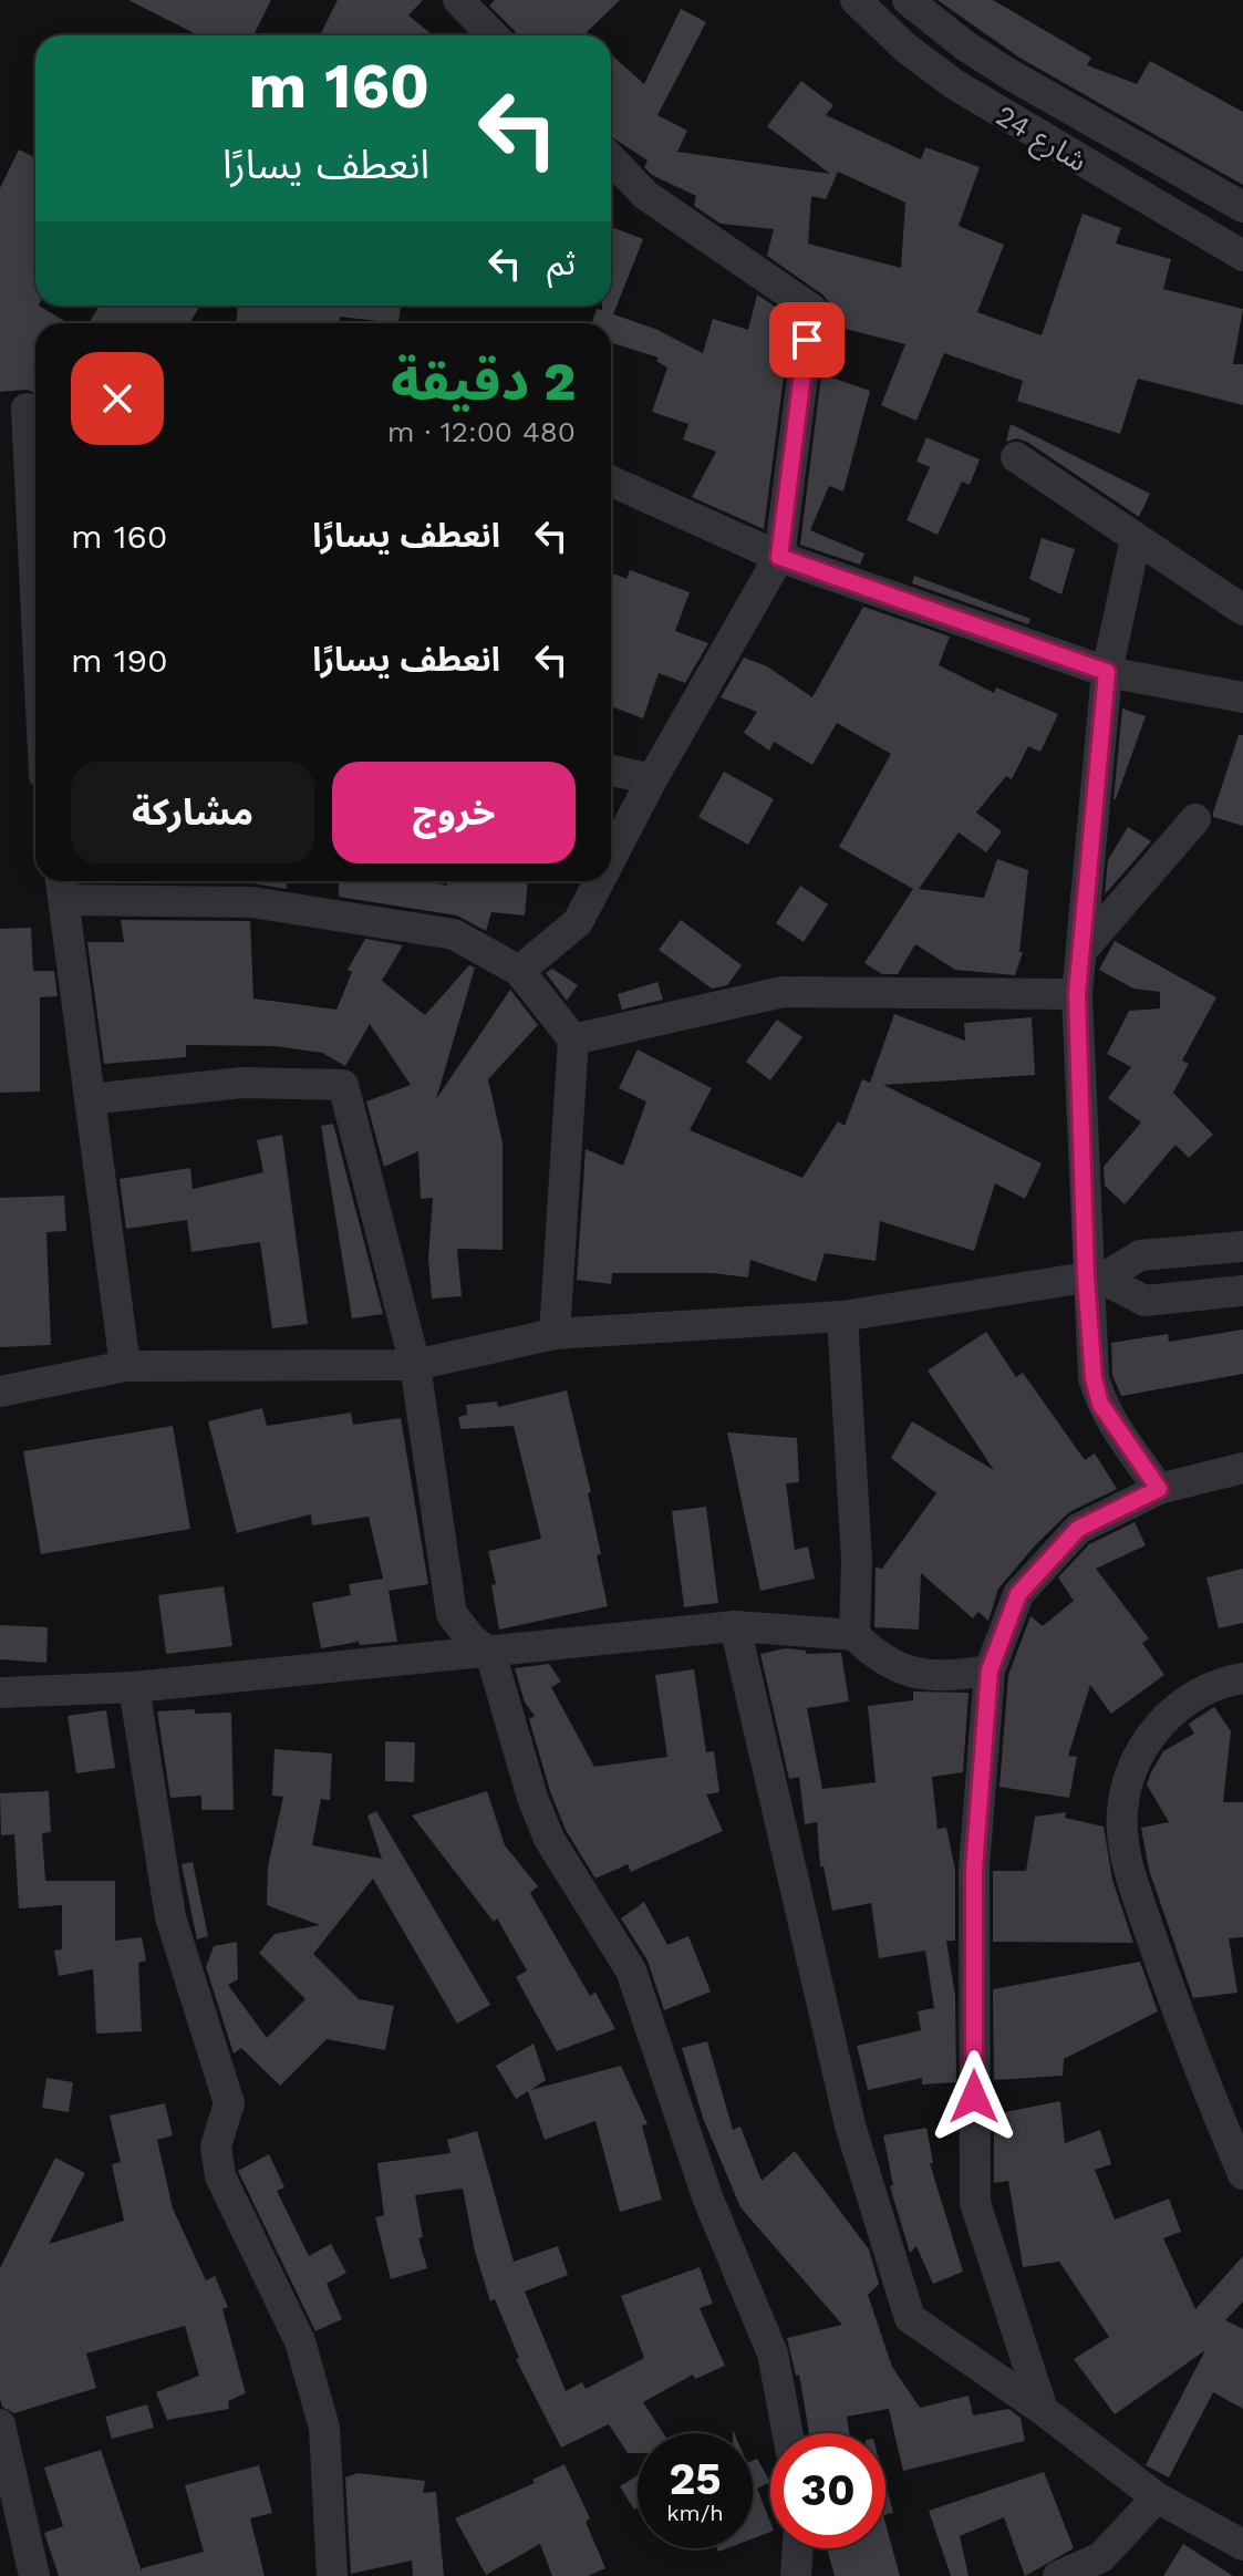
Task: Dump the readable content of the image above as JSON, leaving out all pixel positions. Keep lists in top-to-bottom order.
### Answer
{
  "streets": {
    "street": ["شارع 24"]
  },
  "page": {
    "turn": ["160 m", "انعطف يسارًا"],
    "then": "ثم",
    "heading": ["2 دقيقة", "480 m · 12:00"],
    "list": [
      {
        "name": "انعطف يسارًا",
        "value": "160 m"
      },
      {
        "name": "انعطف يسارًا",
        "value": "190 m"
      }
    ],
    "buttons": ["خروج", "مشاركة"],
    "speed": "25 km/h",
    "limit": "30"
  }
}
